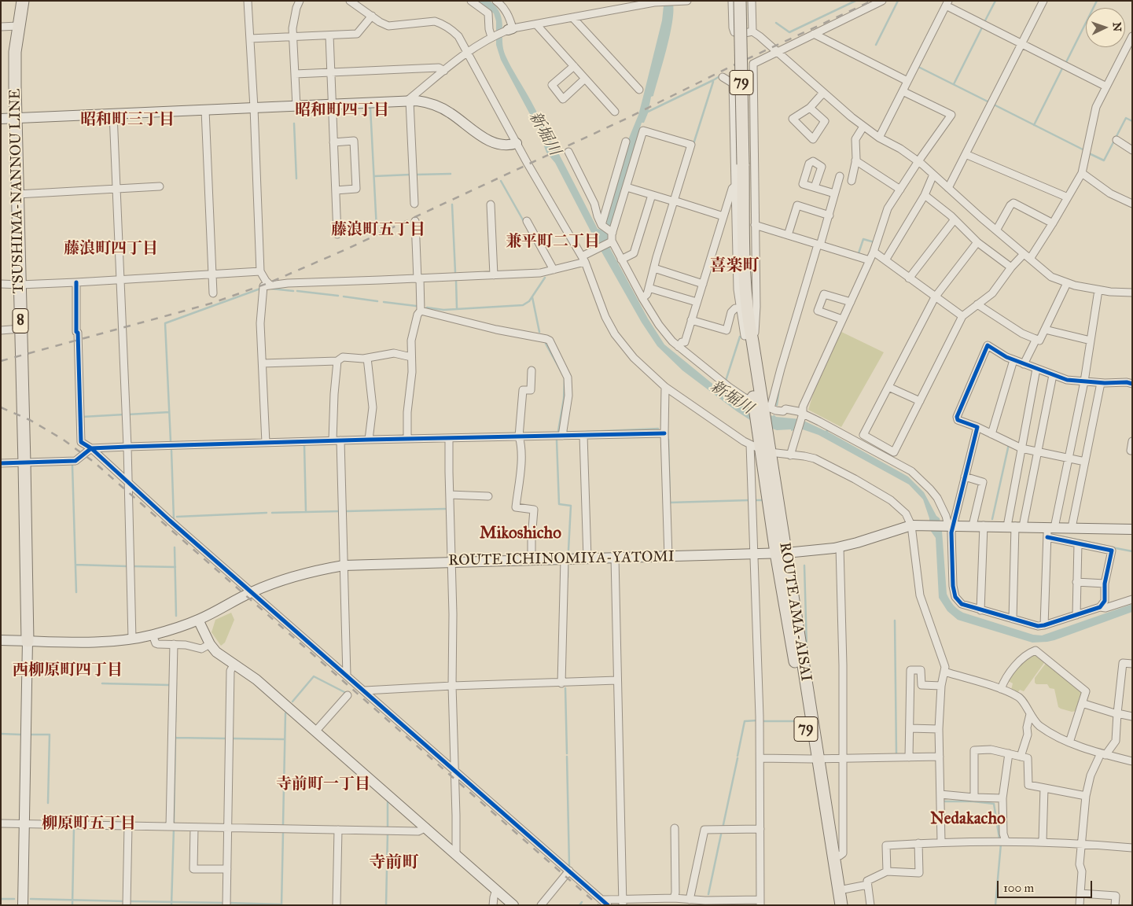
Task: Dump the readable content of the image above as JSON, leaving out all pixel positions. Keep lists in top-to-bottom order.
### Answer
{
  "streets": {
    "main road": [
      "79",
      "TSUSHIMA-NANNOU LINE",
      "8",
      "ROUTE ICHINOMIYA-YATOMI",
      "ROUTE AMA-AISAI"
    ]
  },
  "crossings": [
    ["TSUSHIMA-NANNOU LINE", "ROUTE ICHINOMIYA-YATOMI"],
    ["ROUTE ICHINOMIYA-YATOMI", "ROUTE AMA-AISAI"]
  ],
  "districts": [
    "昭和町四丁目",
    "昭和町三丁目",
    "藤浪町五丁目",
    "兼平町二丁目",
    "藤浪町四丁目",
    "喜楽町",
    "Mikoshicho",
    "西柳原町四丁目",
    "寺前町一丁目",
    "Nedakacho",
    "柳原町五丁目",
    "寺前町"
  ],
  "water": ["新堀川"],
  "scale_bar": "100 m",
  "north": "right"
}
